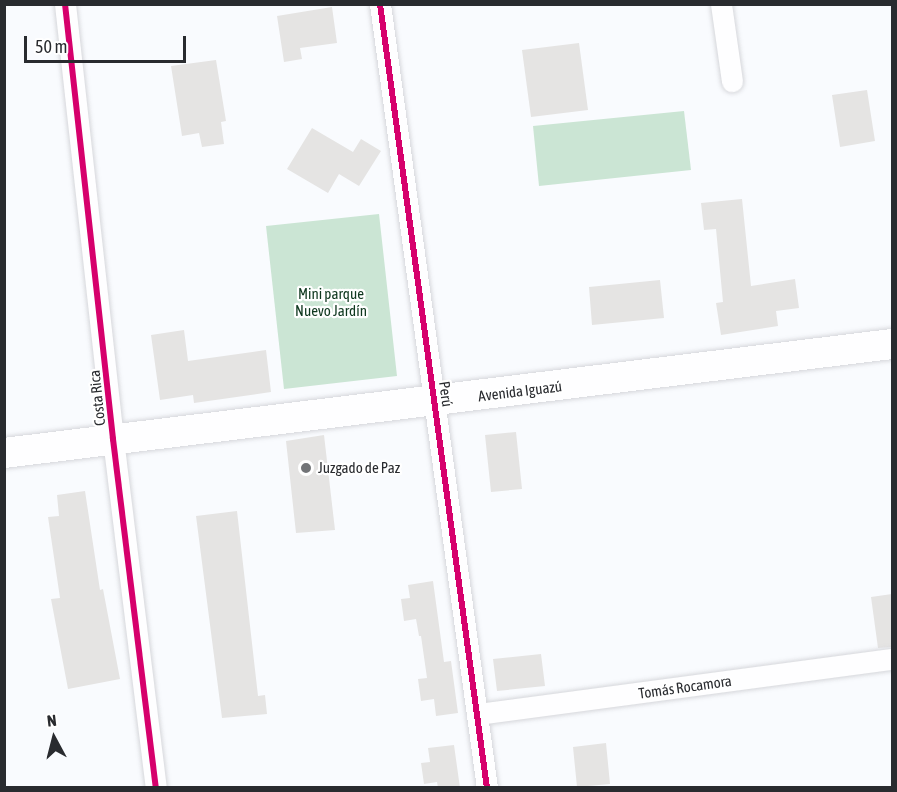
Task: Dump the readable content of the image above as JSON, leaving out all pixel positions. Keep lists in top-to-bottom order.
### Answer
{
  "streets": {
    "main road": ["Avenida Iguazú"],
    "street": ["Perú", "Costa Rica", "Tomás Rocamora"]
  },
  "crossings": [
    ["Avenida Iguazú", "Perú"],
    ["Avenida Iguazú", "Costa Rica"],
    ["Perú", "Tomás Rocamora"]
  ],
  "parks": ["Mini parque Nuevo Jardín"],
  "places": ["Juzgado de Paz"],
  "scale_bar": "50 m",
  "north": "top"
}
